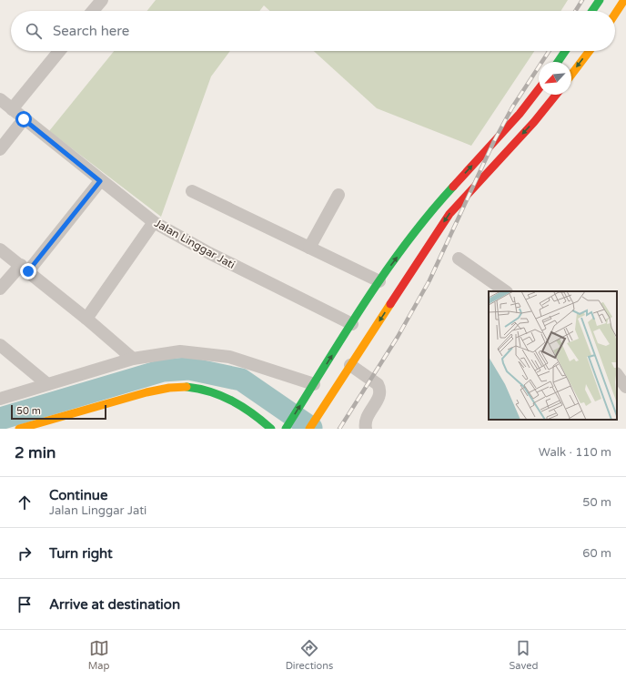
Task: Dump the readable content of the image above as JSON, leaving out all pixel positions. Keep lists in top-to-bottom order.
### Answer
{
  "streets": {
    "street": ["Jalan Linggar Jati"]
  },
  "scale_bar": "50 m",
  "north": "bottom left",
  "page": {
    "search": "Search here",
    "scale": "50 m",
    "heading": ["2 min", "Walk · 110 m"],
    "list": [
      ["Continue", "Jalan Linggar Jati", "50 m"],
      ["Turn right", "60 m"],
      "Arrive at destination"
    ],
    "nav": ["Map", "Directions", "Saved"]
  }
}
